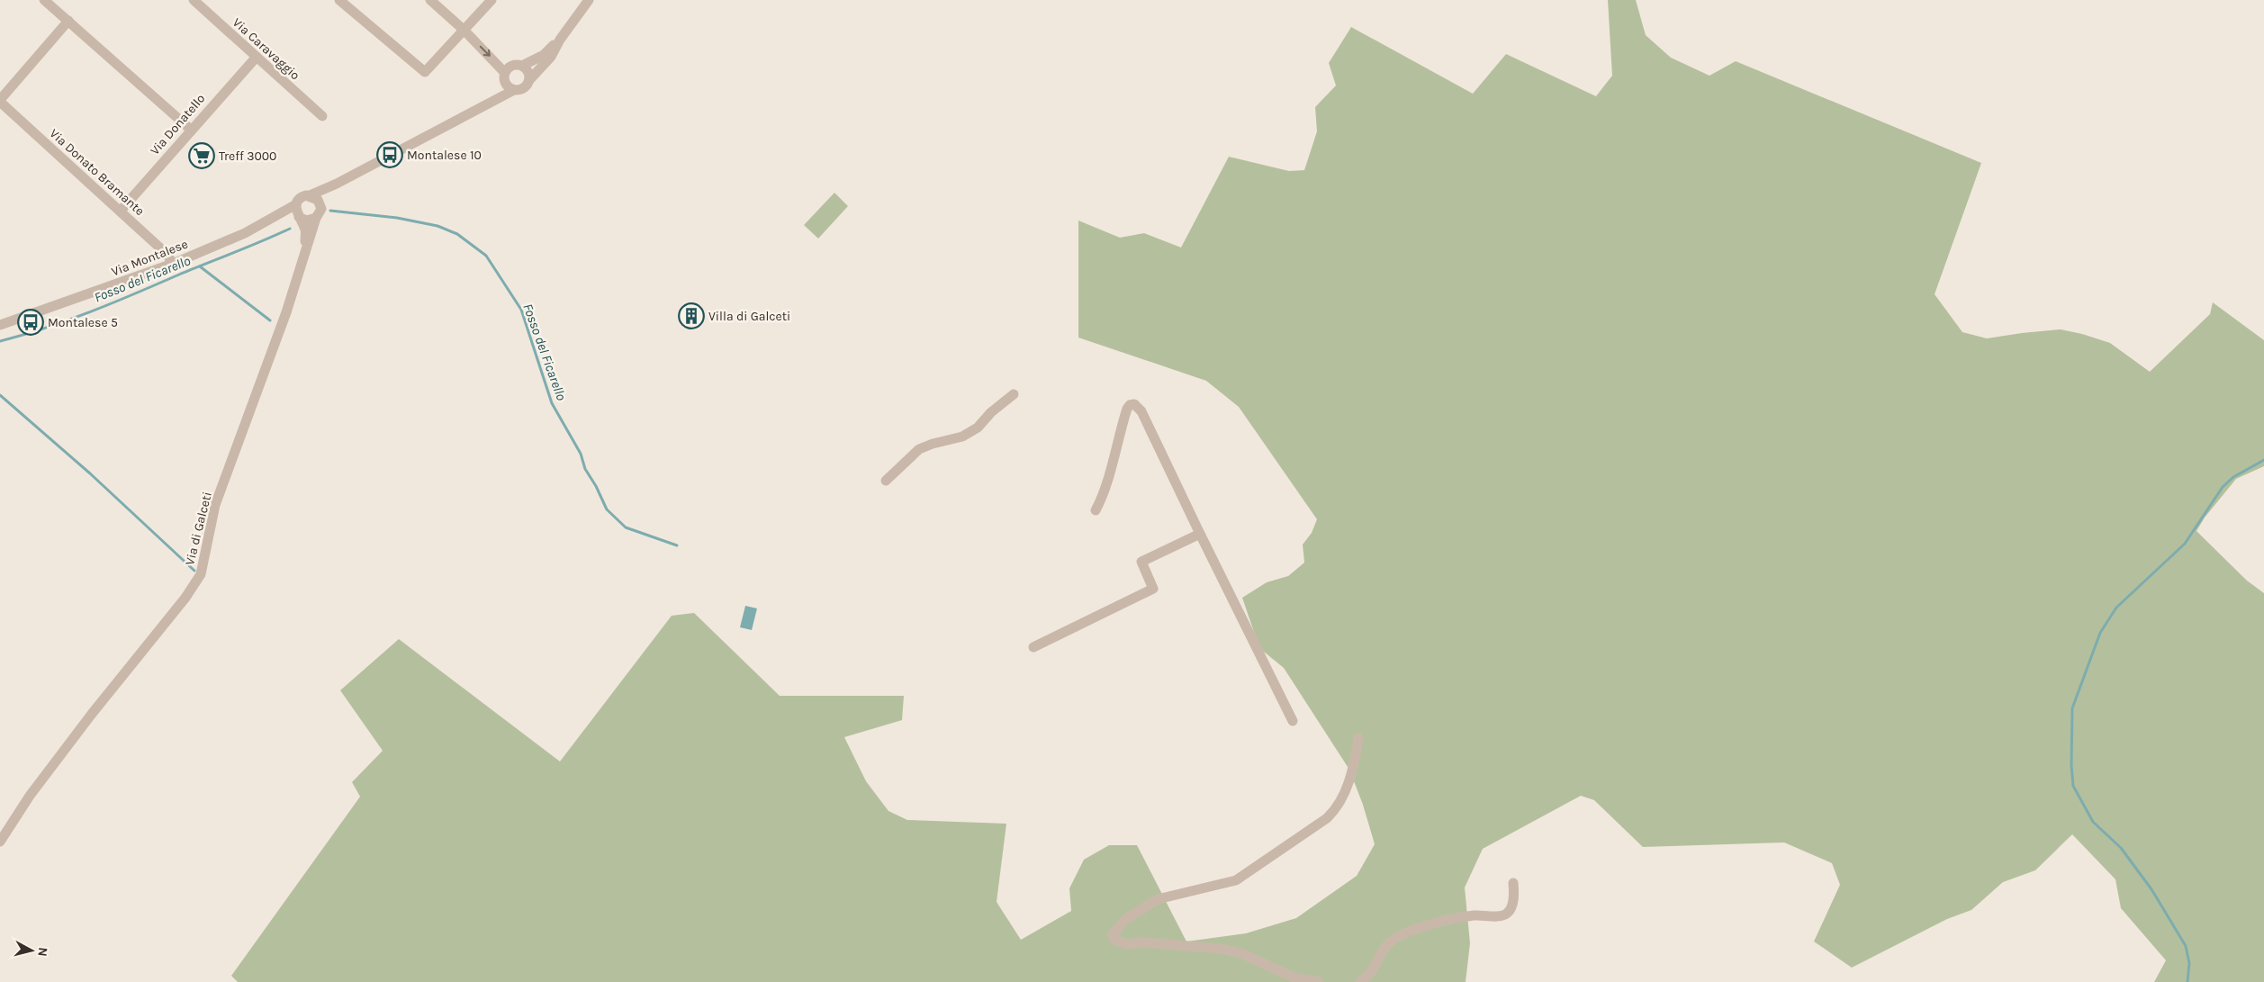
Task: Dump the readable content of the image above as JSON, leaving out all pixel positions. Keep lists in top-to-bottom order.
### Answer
{
  "streets": {
    "street": [
      "Via Caravaggio",
      "Via Donatello",
      "Via Donato Bramante",
      "Via Montalese",
      "Via di Galceti"
    ]
  },
  "crossings": [
    ["Via Caravaggio", "Via Donatello"],
    ["Via Donatello", "Via Donato Bramante"],
    ["Via Donato Bramante", "Via Montalese"],
    ["Via Montalese", "Via di Galceti"]
  ],
  "water": ["Fosso del Ficarello"],
  "places": {
    "bus stop": ["Montalese 10", "Montalese 5"],
    "supermarket": ["Treff 3000"],
    "building": ["Villa di Galceti"]
  },
  "north": "right"
}
